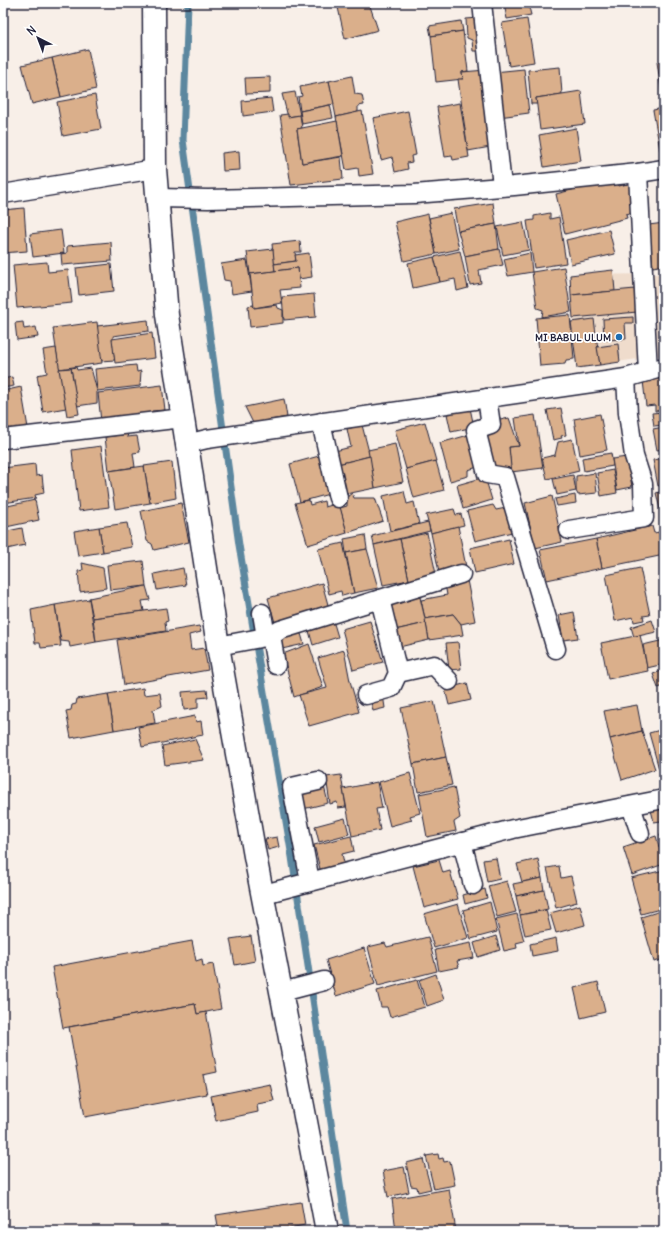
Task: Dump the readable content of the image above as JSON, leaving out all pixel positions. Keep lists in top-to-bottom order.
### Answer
{
  "places": ["MI BABUL ULUM"],
  "north": "top left"
}
